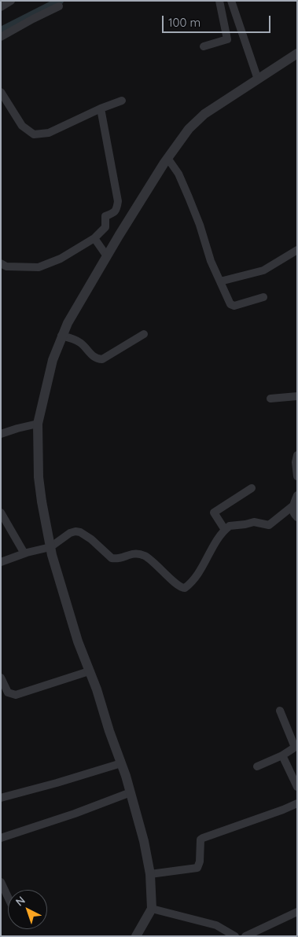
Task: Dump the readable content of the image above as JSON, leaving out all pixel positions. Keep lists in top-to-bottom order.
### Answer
{
  "scale_bar": "100 m",
  "north": "top left"
}
